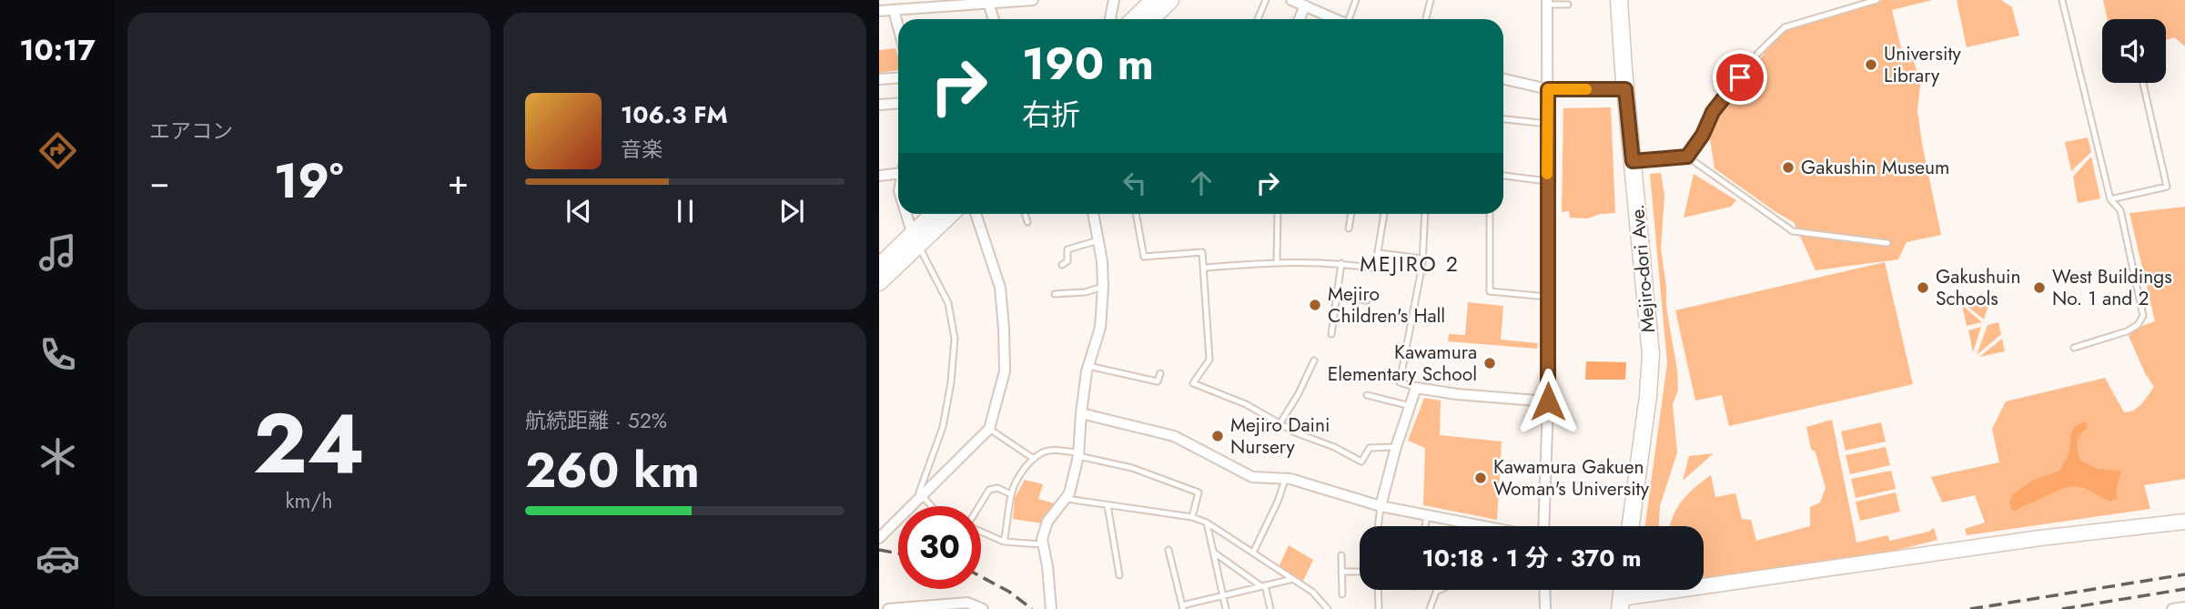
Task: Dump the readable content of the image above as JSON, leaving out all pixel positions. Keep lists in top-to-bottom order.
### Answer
{
  "streets": {
    "main road": ["Mejiro-dori Ave."]
  },
  "districts": ["MEJIRO 2"],
  "places": [
    "University Library",
    "Gakushin Museum",
    "Gakushuin Schools",
    "West Buildings No. 1 and 2",
    "Mejiro Children's Hall",
    "Kawamura Elementary School",
    "Mejiro Daini Nursery",
    "Kawamura Gakuen Woman's University"
  ],
  "page": {
    "tabs": "10:17",
    "tile": [
      "エアコン",
      ["24", "km/h"],
      ["航続距離 · 52%", "260 km"]
    ],
    "turn": ["190 m", "右折"],
    "song": ["106.3 FM", "音楽"],
    "heat": ["−", "19°", "+"],
    "limit": "30",
    "trip": "10:18 · 1 分 · 370 m"
  }
}
